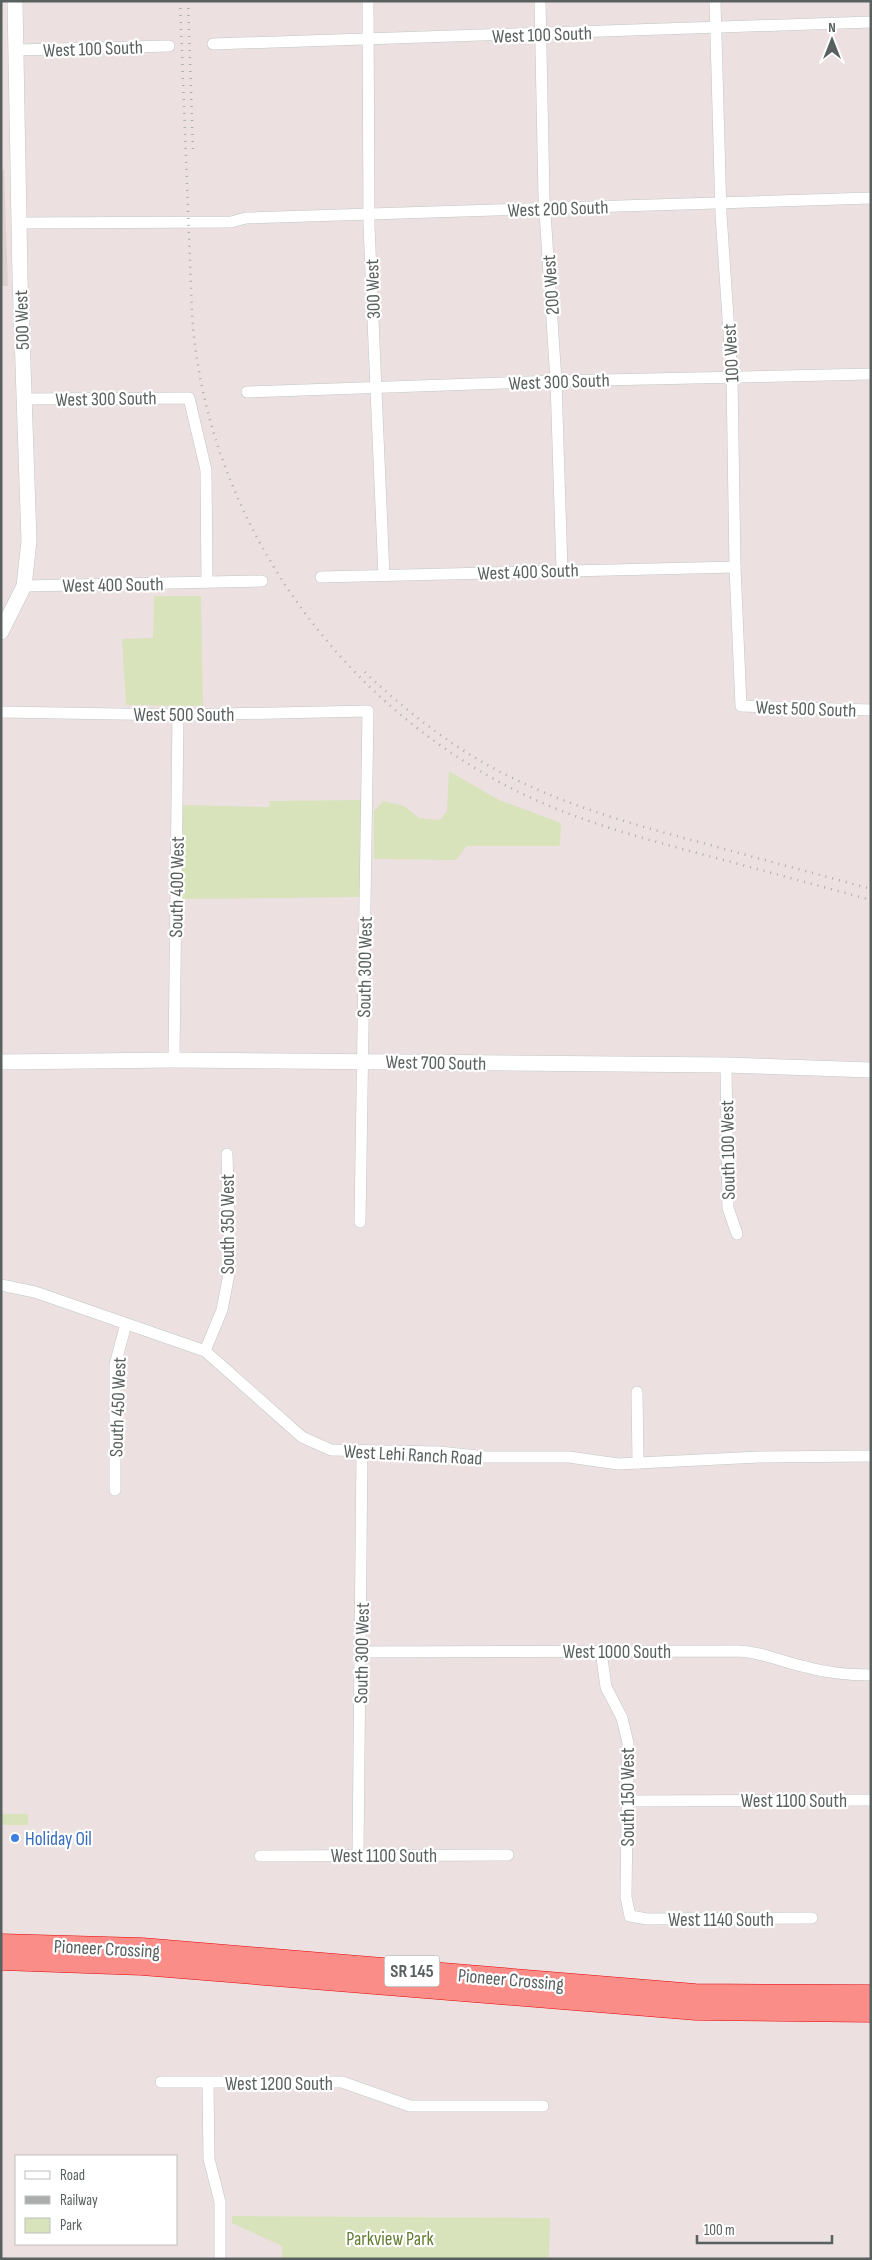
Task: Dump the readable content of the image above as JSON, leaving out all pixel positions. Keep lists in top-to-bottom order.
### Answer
{
  "streets": {
    "highway": ["Pioneer Crossing", "SR 145"],
    "street": [
      "West 100 South",
      "West 200 South",
      "200 West",
      "300 West",
      "500 West",
      "100 West",
      "West 300 South",
      "West 400 South",
      "West 500 South",
      "South 400 West",
      "South 300 West",
      "West 700 South",
      "South 100 West",
      "South 350 West",
      "South 450 West",
      "West Lehi Ranch Road",
      "West 1000 South",
      "South 150 West",
      "West 1100 South",
      "West 1140 South",
      "West 1200 South"
    ]
  },
  "crossings": [
    ["West 100 South", "200 West"],
    ["West 100 South", "300 West"],
    ["West 100 South", "500 West"],
    ["West 100 South", "100 West"],
    ["West 200 South", "200 West"],
    ["West 200 South", "300 West"],
    ["West 200 South", "500 West"],
    ["West 200 South", "100 West"],
    ["200 West", "West 300 South"],
    ["200 West", "West 400 South"],
    ["300 West", "West 300 South"],
    ["300 West", "West 400 South"],
    ["500 West", "West 300 South"],
    ["500 West", "West 400 South"],
    ["100 West", "West 300 South"],
    ["100 West", "West 400 South"],
    ["100 West", "West 500 South"],
    ["West 300 South", "West 400 South"],
    ["West 500 South", "South 400 West"],
    ["West 500 South", "South 300 West"],
    ["South 400 West", "West 700 South"],
    ["South 300 West", "West 700 South"],
    ["South 300 West", "West Lehi Ranch Road"],
    ["South 300 West", "West 1000 South"],
    ["South 300 West", "West 1100 South"],
    ["West 700 South", "South 100 West"],
    ["South 350 West", "West Lehi Ranch Road"],
    ["South 450 West", "West Lehi Ranch Road"],
    ["West 1000 South", "South 150 West"],
    ["South 150 West", "West 1100 South"],
    ["South 150 West", "West 1140 South"]
  ],
  "parks": ["Parkview Park"],
  "places": ["Holiday Oil"],
  "legend": ["Road", "Railway", "Park"],
  "scale_bar": "100 m",
  "north": "top"
}
